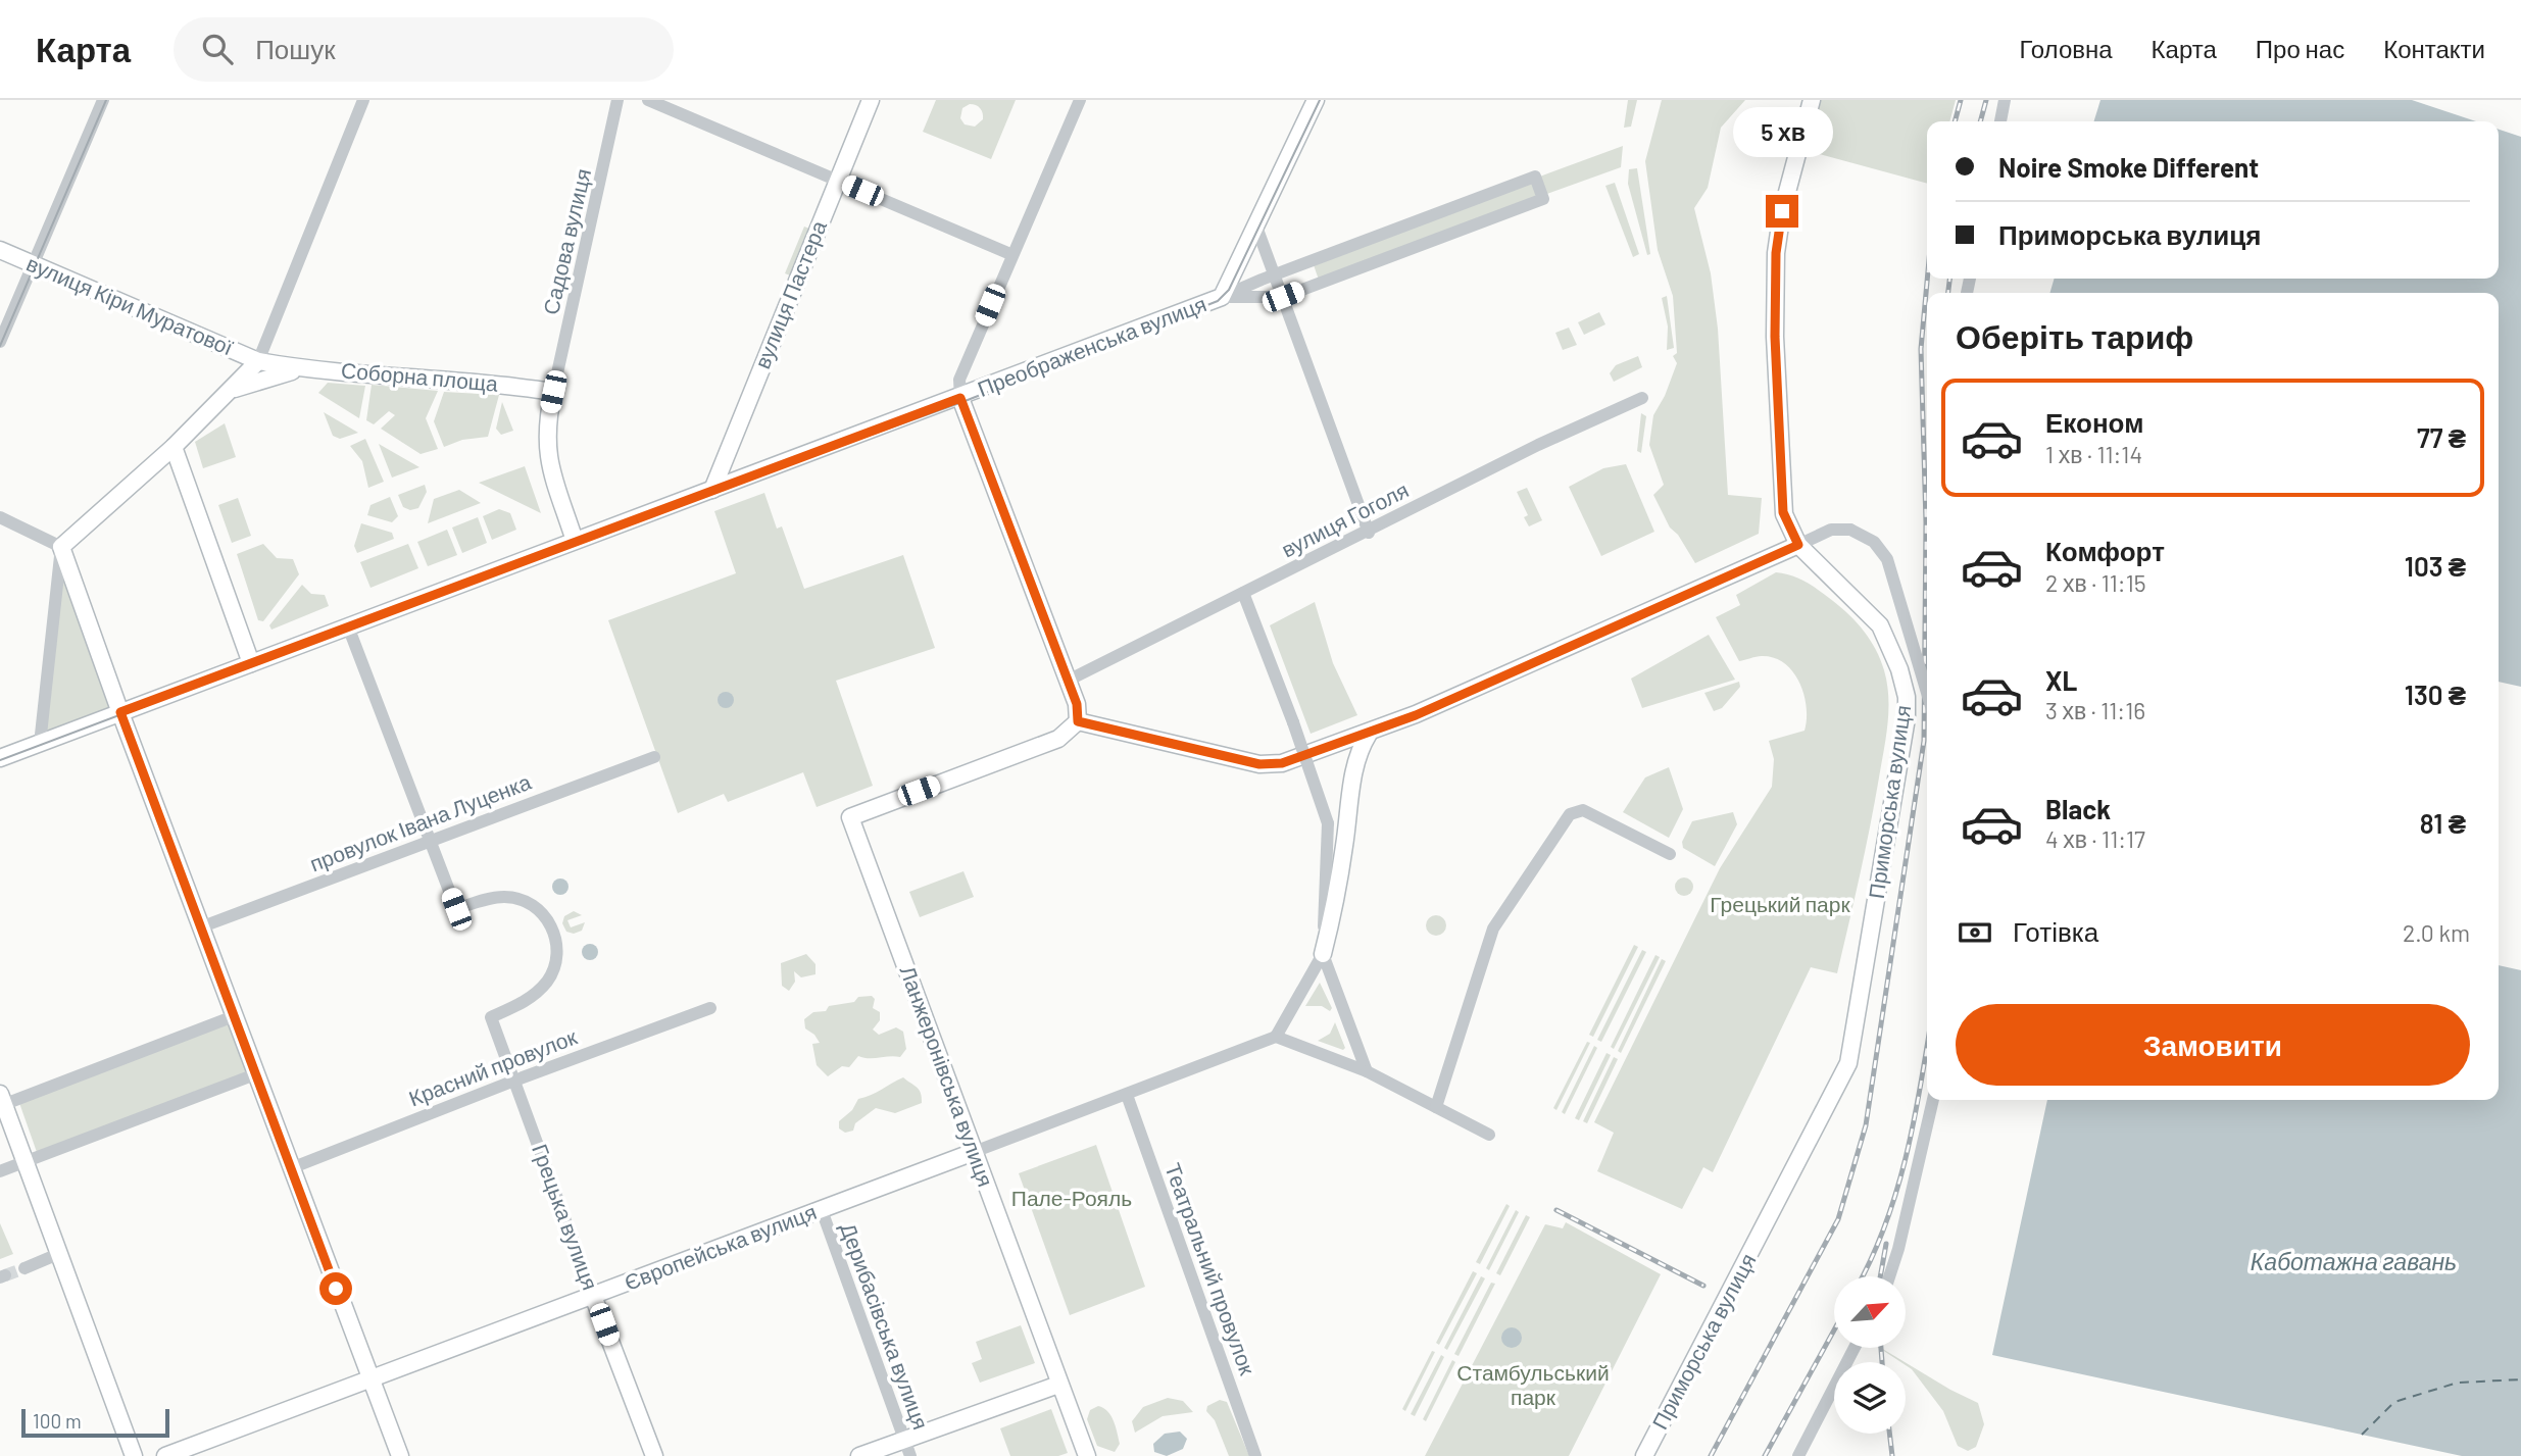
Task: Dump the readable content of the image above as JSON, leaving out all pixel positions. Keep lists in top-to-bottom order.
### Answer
{
  "streets": {
    "street": [
      "Садова вулиця",
      "вулиця Пастера",
      "вулиця Кіри Муратової",
      "Преображенська вулиця",
      "Соборна площа",
      "вулиця Гоголя",
      "Приморська вулиця",
      "провулок Івана Луценка",
      "Красний провулок",
      "Ланжеронівська вулиця",
      "Грецька вулиця",
      "Європейська вулиця",
      "Театральний провулок",
      "Дерибасівська вулиця"
    ]
  },
  "crossings": [
    ["Садова вулиця", "Соборна площа"],
    ["вулиця Пастера", "Преображенська вулиця"],
    ["вулиця Кіри Муратової", "Соборна площа"],
    ["провулок Івана Луценка", "Грецька вулиця"],
    ["Красний провулок", "Грецька вулиця"],
    ["Ланжеронівська вулиця", "Європейська вулиця"],
    ["Грецька вулиця", "Європейська вулиця"],
    ["Європейська вулиця", "Театральний провулок"],
    ["Європейська вулиця", "Дерибасівська вулиця"]
  ],
  "water": ["Каботажна гавань"],
  "parks": ["Грецький парк", "Пале-Рояль", "Стамбульський парк"],
  "scale_bar": "100 m",
  "north": "top right",
  "page": {
    "header": "Карта",
    "search": "Пошук",
    "nav": [
      "Головна",
      "Карта",
      "Про нас",
      "Контакти"
    ],
    "bubble": "5 хв",
    "banner": ["Noire Smoke Different", "Приморська вулиця"],
    "heading": "Оберіть тариф",
    "list": [
      {
        "name": "Економ",
        "note": "1 хв · 11:14",
        "value": "77 ₴"
      },
      {
        "name": "Комфорт",
        "note": "2 хв · 11:15",
        "value": "103 ₴"
      },
      {
        "name": "XL",
        "note": "3 хв · 11:16",
        "value": "130 ₴"
      },
      {
        "name": "Black",
        "note": "4 хв · 11:17",
        "value": "81 ₴"
      }
    ],
    "pay": ["Готівка", "2.0 km"],
    "buttons": "Замовити",
    "scale": "100 m"
  }
}
